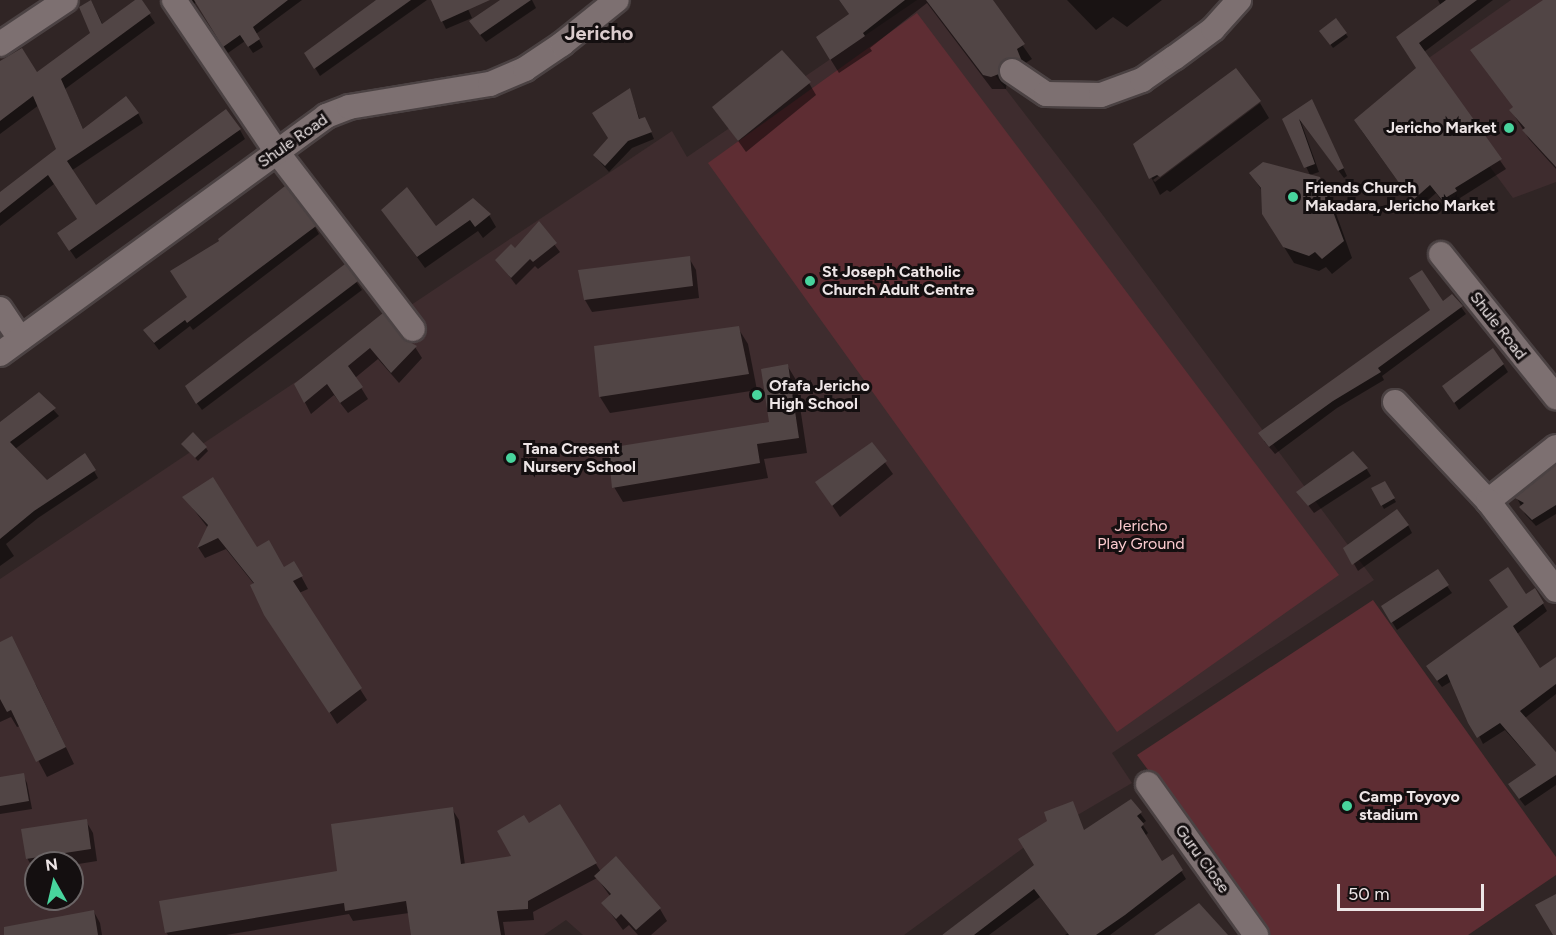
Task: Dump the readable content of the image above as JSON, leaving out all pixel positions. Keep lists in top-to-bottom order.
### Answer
{
  "streets": {
    "street": ["Shule Road", "Guru Close"]
  },
  "districts": ["Jericho"],
  "parks": ["Jericho Play Ground"],
  "places": [
    "Jericho Market",
    "Friends Church Makadara, Jericho Market",
    "St Joseph Catholic Church Adult Centre",
    "Ofafa Jericho High School",
    "Tana Cresent Nursery School",
    "Camp Toyoyo stadium"
  ],
  "scale_bar": "50 m",
  "north": "top"
}
